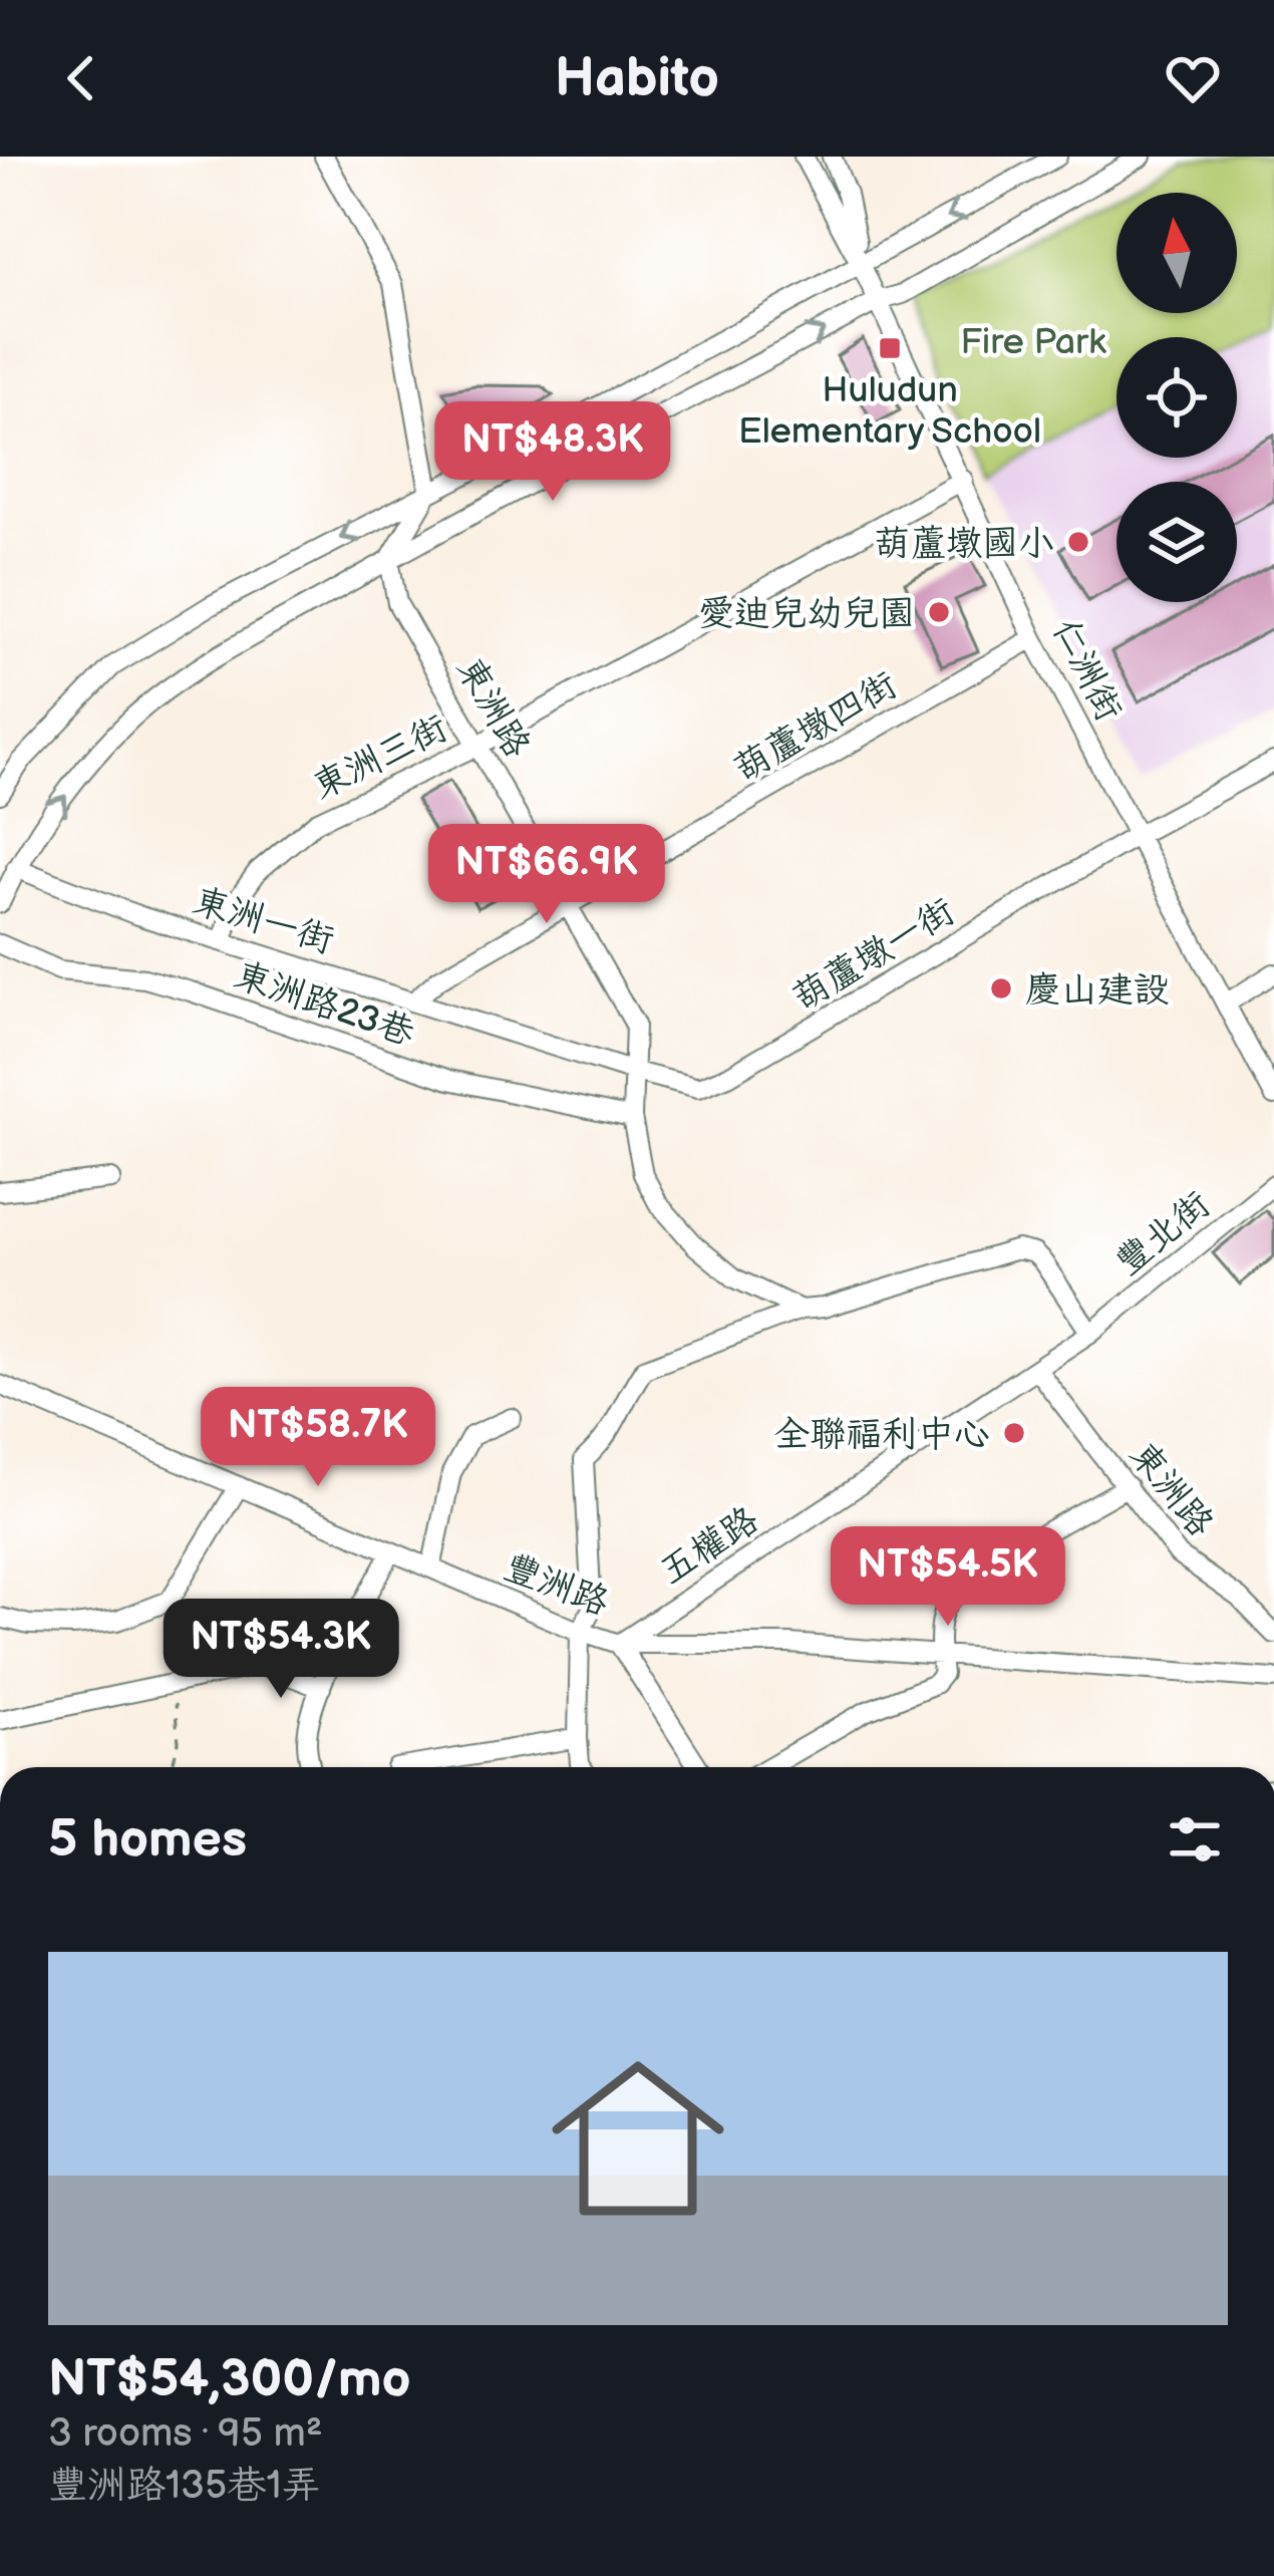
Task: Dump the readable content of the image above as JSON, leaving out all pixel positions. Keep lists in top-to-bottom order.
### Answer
{
  "streets": {
    "street": [
      "仁洲街",
      "東洲路",
      "葫蘆墩四街",
      "東洲三街",
      "東洲一街",
      "葫蘆墩一街",
      "東洲路23巷",
      "豐北街",
      "五權路",
      "豐洲路"
    ]
  },
  "crossings": [
    ["仁洲街", "葫蘆墩四街"],
    ["仁洲街", "東洲三街"],
    ["仁洲街", "葫蘆墩一街"],
    ["東洲路", "葫蘆墩四街"],
    ["東洲路", "東洲三街"],
    ["東洲路", "東洲一街"],
    ["東洲路", "葫蘆墩一街"],
    ["東洲路", "東洲路23巷"],
    ["東洲路", "五權路"],
    ["葫蘆墩四街", "東洲一街"],
    ["東洲三街", "東洲一街"],
    ["東洲一街", "葫蘆墩一街"],
    ["豐北街", "五權路"],
    ["五權路", "豐洲路"]
  ],
  "parks": ["Fire Park"],
  "places": {
    "transit": ["Huludun Elementary School"],
    "other": [
      "葫蘆墩國小",
      "愛迪兒幼兒園",
      "慶山建設",
      "全聯福利中心"
    ]
  },
  "north": "top",
  "page": {
    "header": "Habito",
    "price": [
      "NT$48.3K",
      "NT$66.9K",
      "NT$58.7K",
      "NT$54.5K",
      "NT$54.3K"
    ],
    "heading": "5 homes",
    "list": [
      {
        "name": "NT$54,300/mo",
        "note": "3 rooms · 95 m² · 豐洲路135巷1弄"
      }
    ]
  }
}
